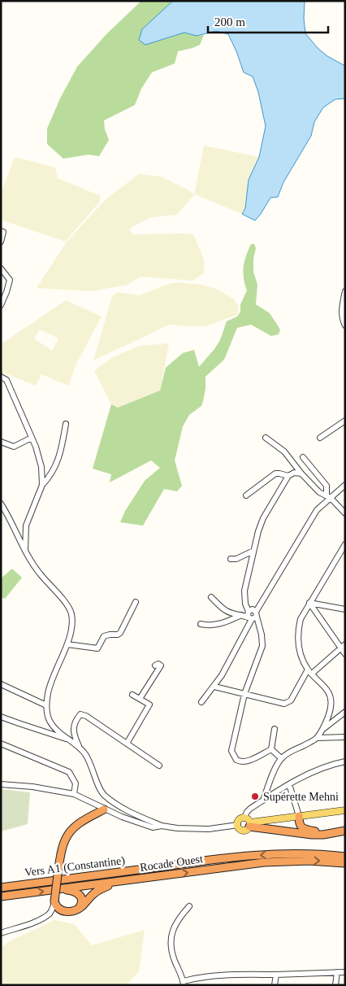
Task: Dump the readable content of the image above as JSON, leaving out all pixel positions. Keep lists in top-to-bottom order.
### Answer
{
  "streets": {
    "highway": ["Rocade Ouest", "Vers A1 (Constantine)"]
  },
  "places": ["Supérette Mehni"],
  "scale_bar": "200 m"
}
